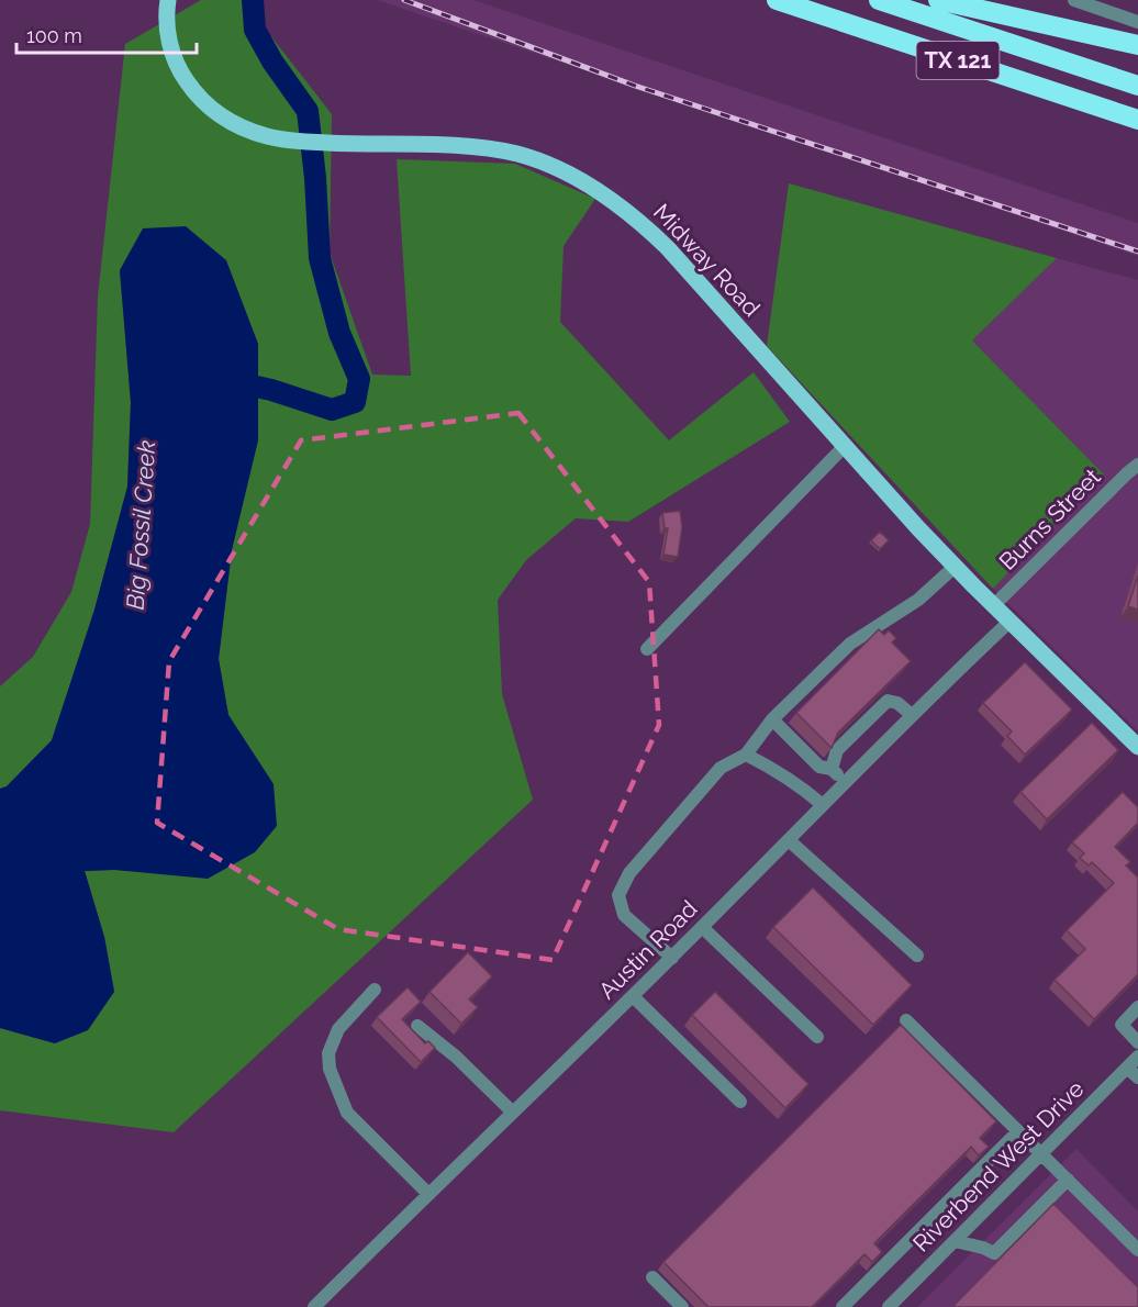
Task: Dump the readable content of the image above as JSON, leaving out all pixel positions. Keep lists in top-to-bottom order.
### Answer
{
  "streets": {
    "highway": ["TX 121"],
    "main road": ["Midway Road"],
    "street": ["Burns Street", "Austin Road", "Riverbend West Drive"]
  },
  "crossings": [
    ["Midway Road", "Burns Street"],
    ["Midway Road", "Austin Road"]
  ],
  "water": ["Big Fossil Creek"],
  "scale_bar": "100 m"
}
